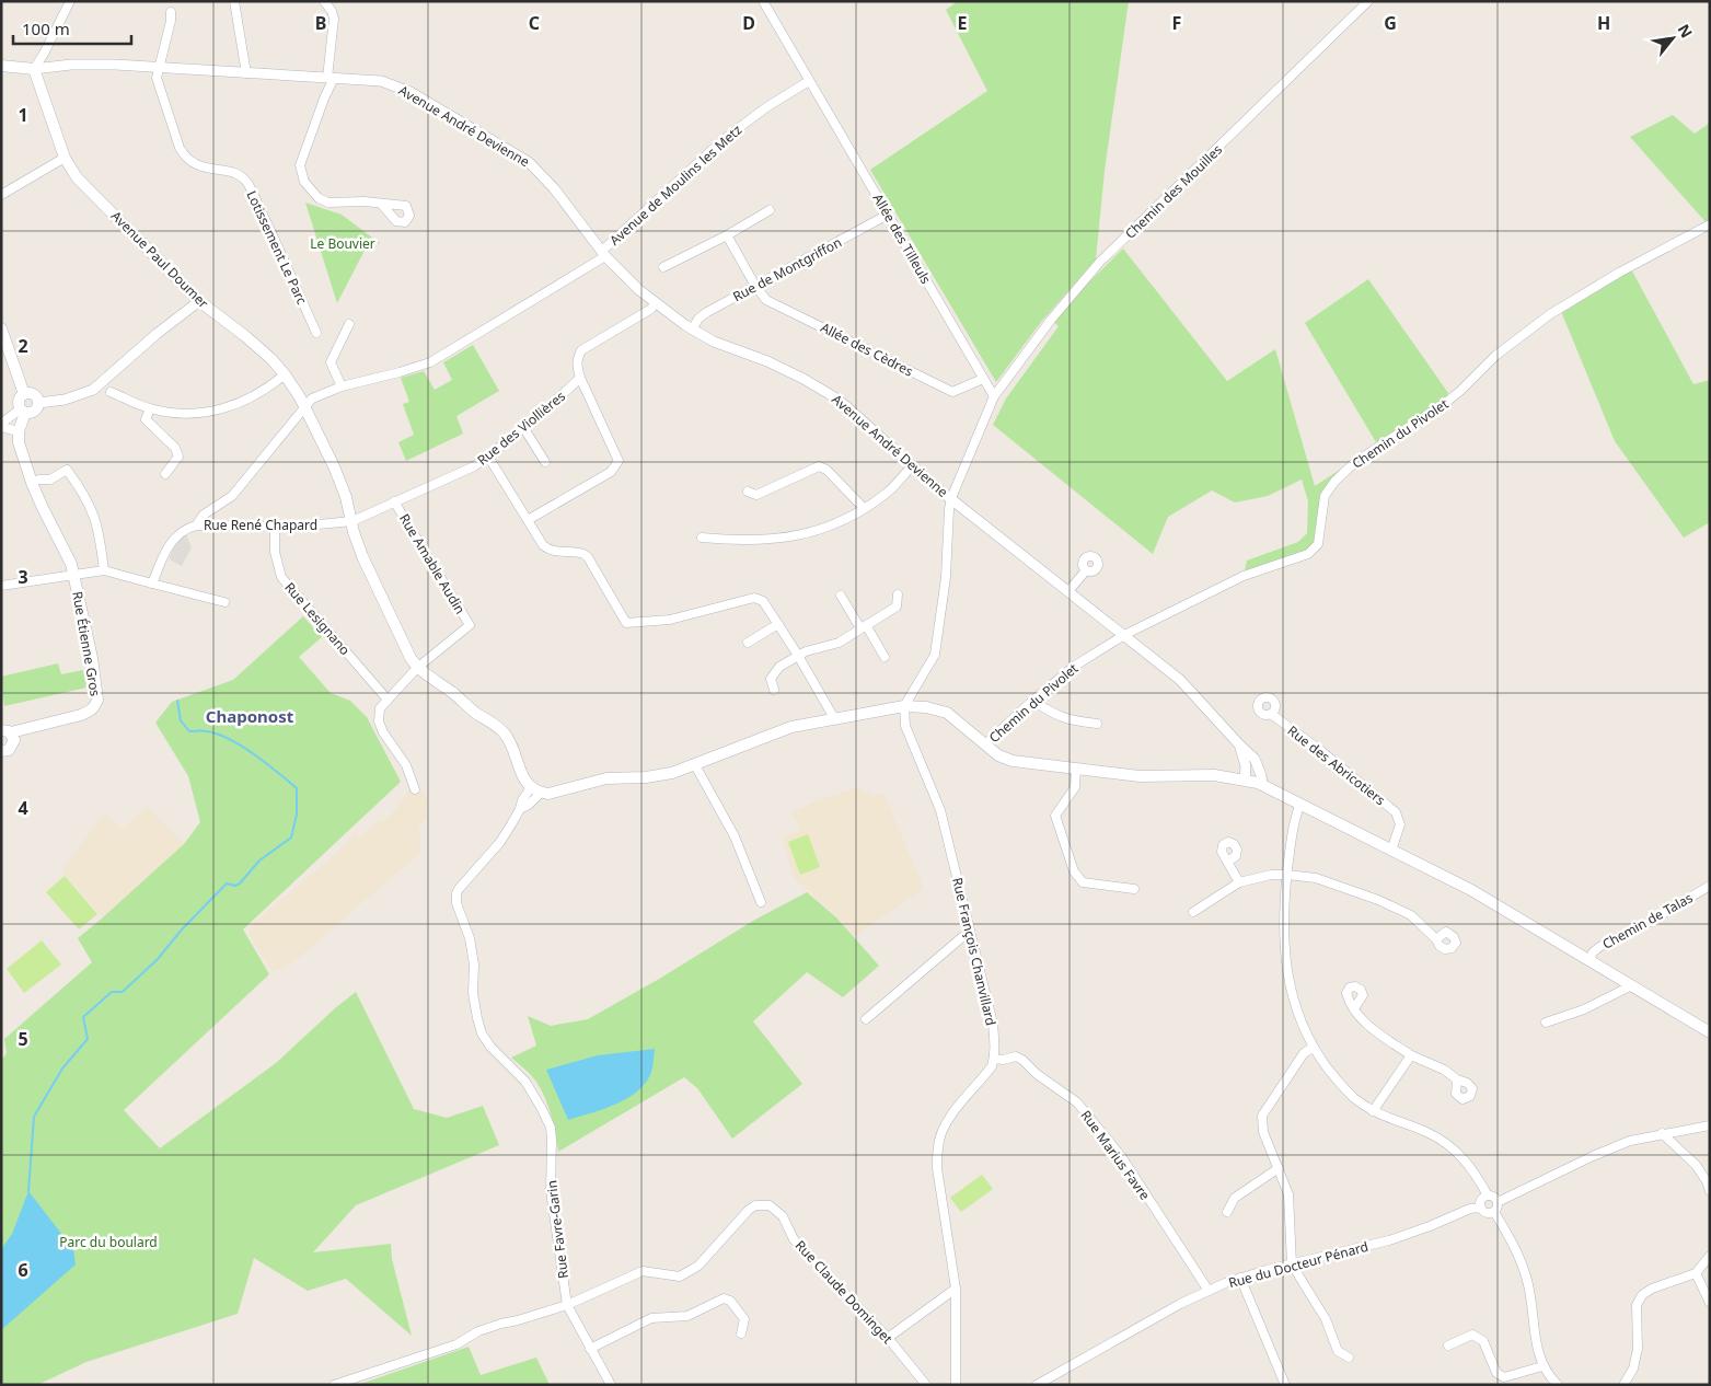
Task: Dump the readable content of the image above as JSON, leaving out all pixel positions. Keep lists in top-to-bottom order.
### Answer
{
  "streets": {
    "main road": ["Avenue Paul Doumer", "Rue Étienne Gros"],
    "street": [
      "Avenue André Devienne",
      "Avenue de Moulins les Metz",
      "Chemin des Mouilles",
      "Allée des Tilleuls",
      "Lotissement Le Parc",
      "Rue de Montgriffon",
      "Allée des Cèdres",
      "Rue des Viollières",
      "Chemin du Pivolet",
      "Rue René Chapard",
      "Rue Amable Audin",
      "Rue Lesignano",
      "Rue des Abricotiers",
      "Chemin de Talas",
      "Rue François Chanvillard",
      "Rue Marius Favre",
      "Rue Favre-Garin",
      "Rue du Docteur Pénard",
      "Rue Claude Dominget"
    ]
  },
  "crossings": [
    ["Avenue André Devienne", "Avenue de Moulins les Metz"],
    ["Avenue André Devienne", "Chemin des Mouilles"],
    ["Avenue André Devienne", "Lotissement Le Parc"],
    ["Avenue André Devienne", "Avenue Paul Doumer"],
    ["Avenue André Devienne", "Rue de Montgriffon"],
    ["Avenue André Devienne", "Chemin du Pivolet"],
    ["Avenue de Moulins les Metz", "Allée des Tilleuls"],
    ["Avenue de Moulins les Metz", "Avenue Paul Doumer"],
    ["Avenue de Moulins les Metz", "Rue René Chapard"],
    ["Chemin des Mouilles", "Allée des Tilleuls"],
    ["Chemin des Mouilles", "Rue François Chanvillard"],
    ["Allée des Tilleuls", "Rue de Montgriffon"],
    ["Allée des Tilleuls", "Allée des Cèdres"],
    ["Avenue Paul Doumer", "Rue des Viollières"],
    ["Avenue Paul Doumer", "Rue René Chapard"],
    ["Avenue Paul Doumer", "Rue Amable Audin"],
    ["Rue de Montgriffon", "Allée des Cèdres"],
    ["Rue des Viollières", "Rue René Chapard"],
    ["Rue des Viollières", "Rue Amable Audin"],
    ["Rue René Chapard", "Rue Lesignano"],
    ["Rue Amable Audin", "Rue Lesignano"],
    ["Rue François Chanvillard", "Rue Marius Favre"],
    ["Rue Marius Favre", "Rue du Docteur Pénard"],
    ["Rue Favre-Garin", "Rue Claude Dominget"]
  ],
  "districts": ["Chaponost"],
  "parks": ["Le Bouvier", "Parc du boulard"],
  "scale_bar": "100 m",
  "north": "top right",
  "grid": {
    "columns": [
      "B",
      "C",
      "D",
      "E",
      "F",
      "G",
      "H"
    ],
    "rows": [
      "1",
      "2",
      "3",
      "4",
      "5",
      "6"
    ]
  }
}
